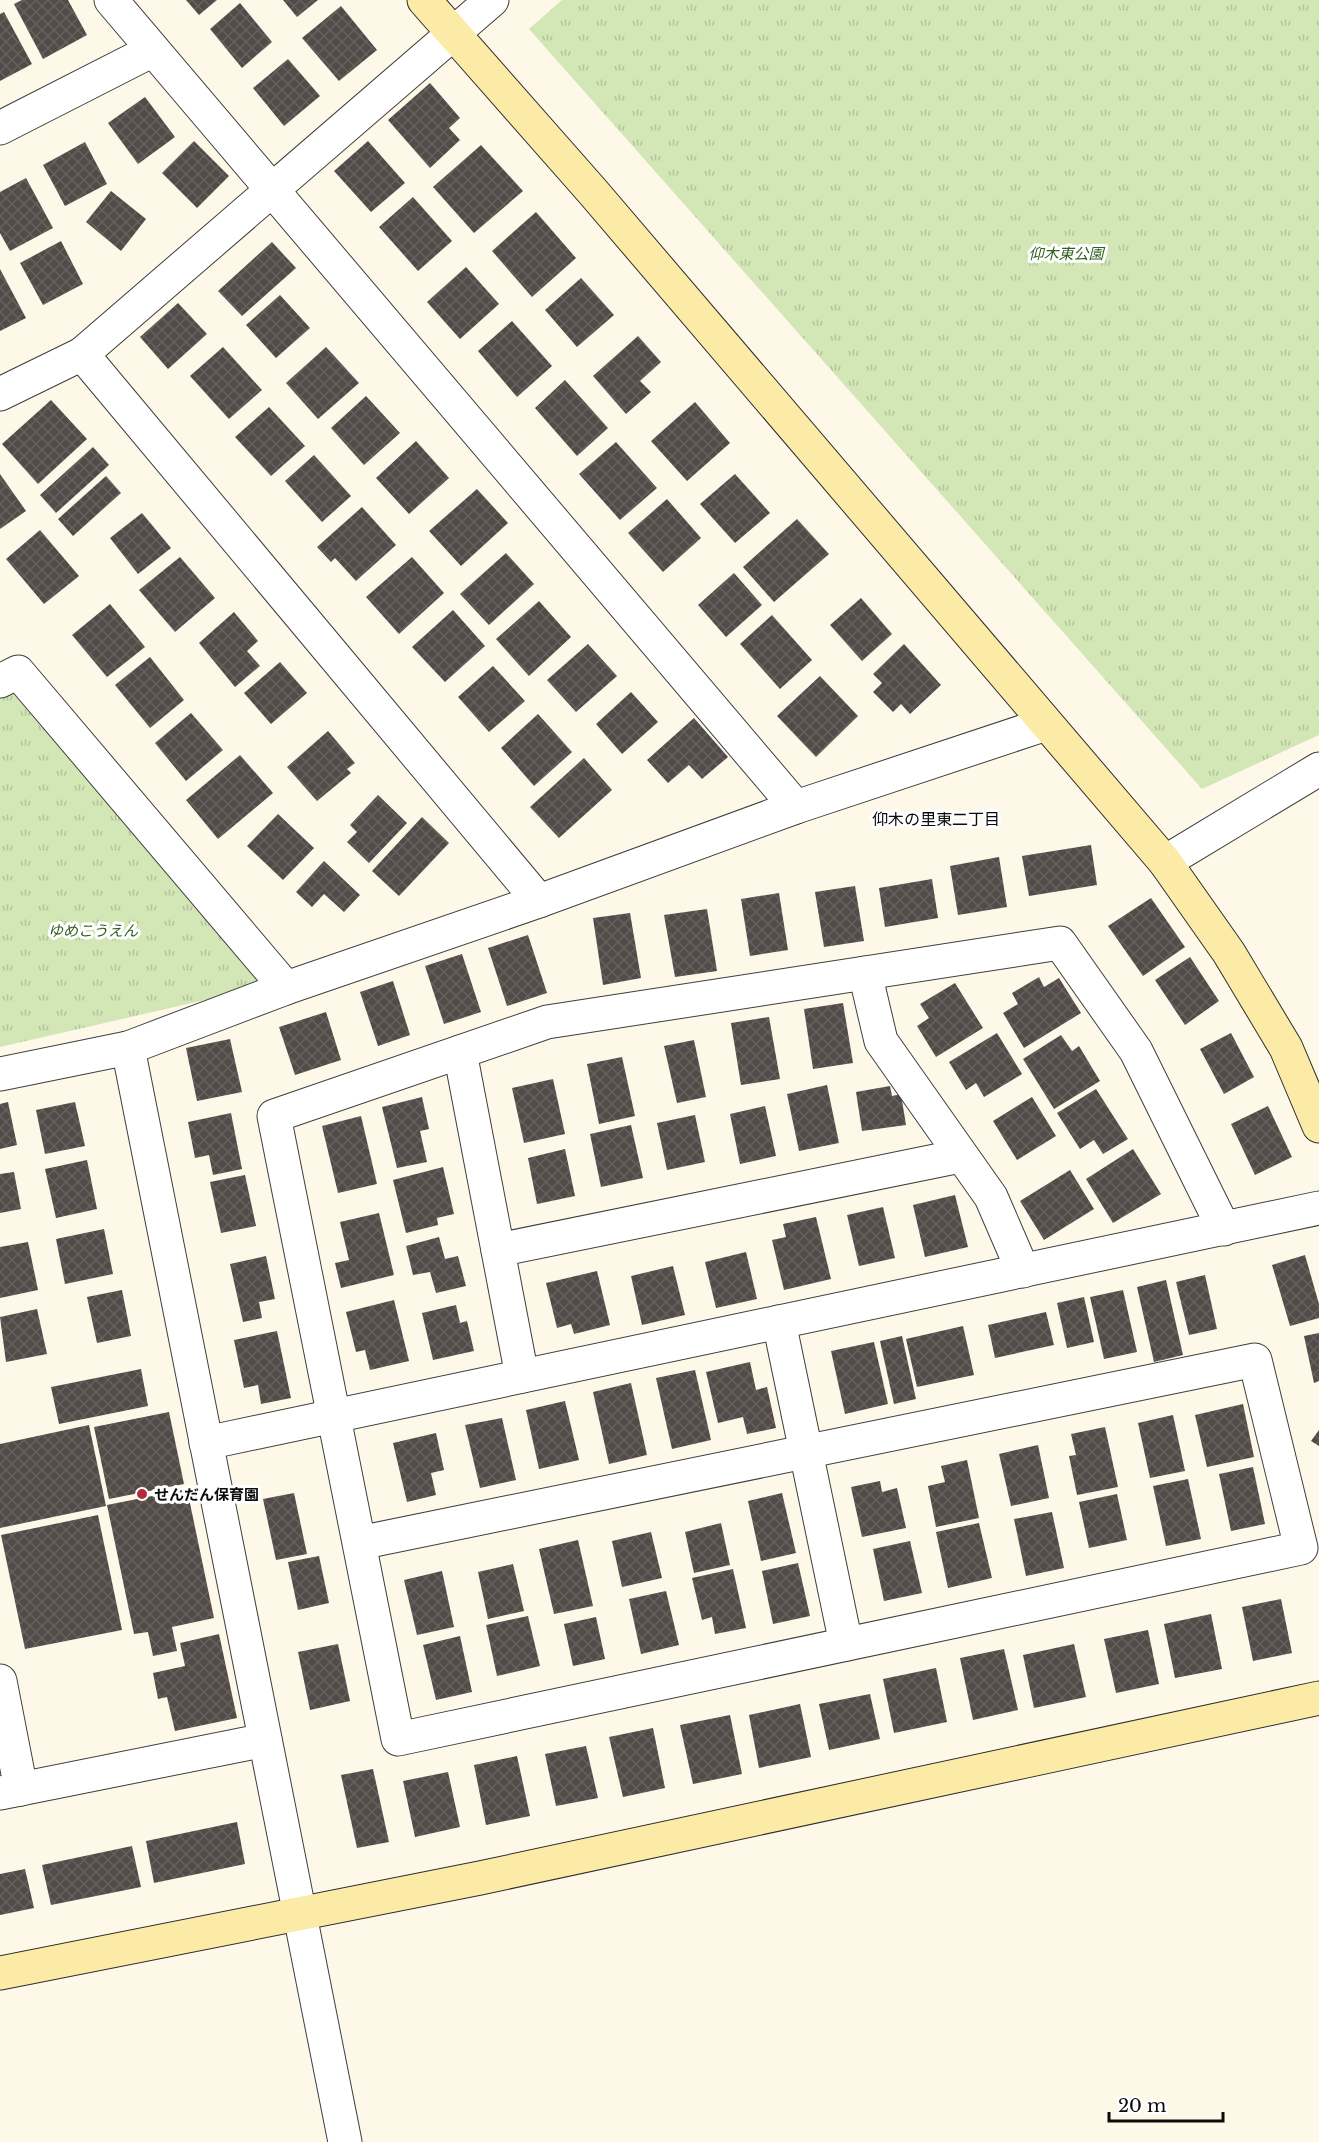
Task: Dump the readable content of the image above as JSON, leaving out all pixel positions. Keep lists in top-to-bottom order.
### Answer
{
  "districts": ["仰木の里東二丁目"],
  "parks": ["仰木東公園", "ゆめこうえん"],
  "places": ["せんだん保育園"],
  "scale_bar": "20 m"
}
